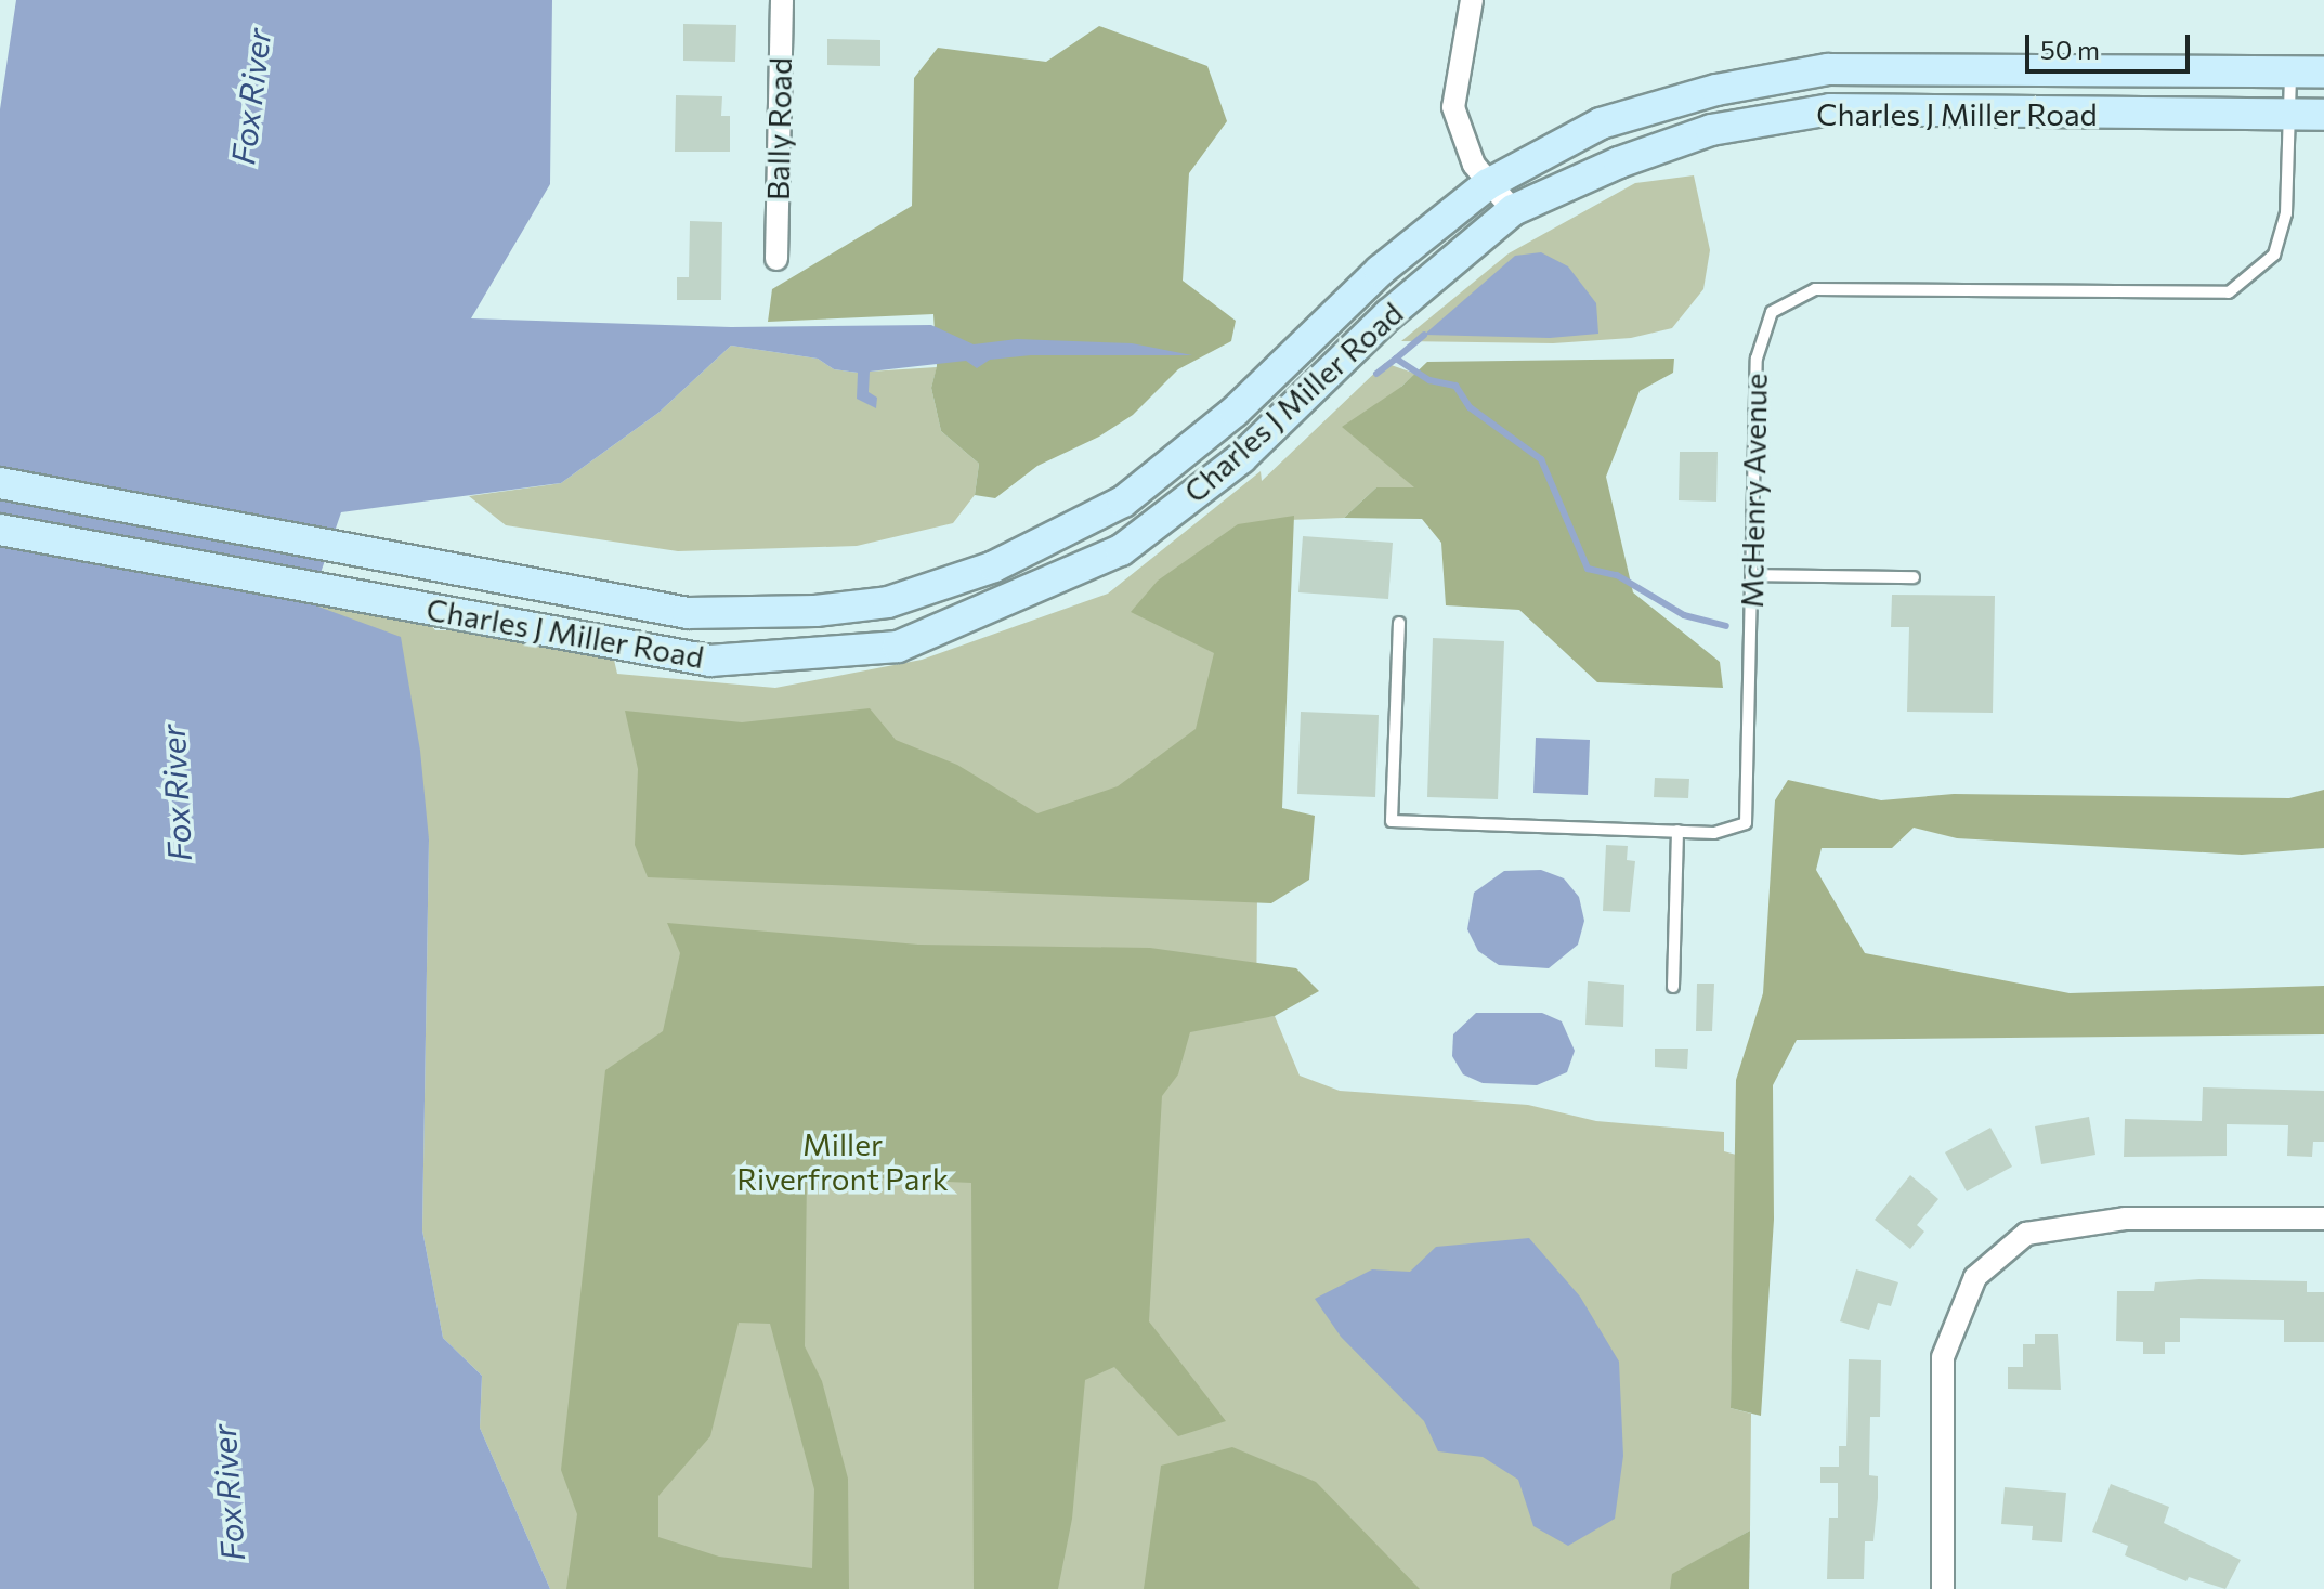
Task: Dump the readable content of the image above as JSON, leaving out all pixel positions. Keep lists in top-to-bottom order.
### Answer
{
  "streets": {
    "street": ["Charles J Miller Road", "Bally Road"],
    "lane": ["McHenry Avenue"]
  },
  "crossings": [
    ["Charles J Miller Road", "McHenry Avenue"]
  ],
  "water": ["Fox River"],
  "parks": ["Miller Riverfront Park"],
  "scale_bar": "50 m"
}
